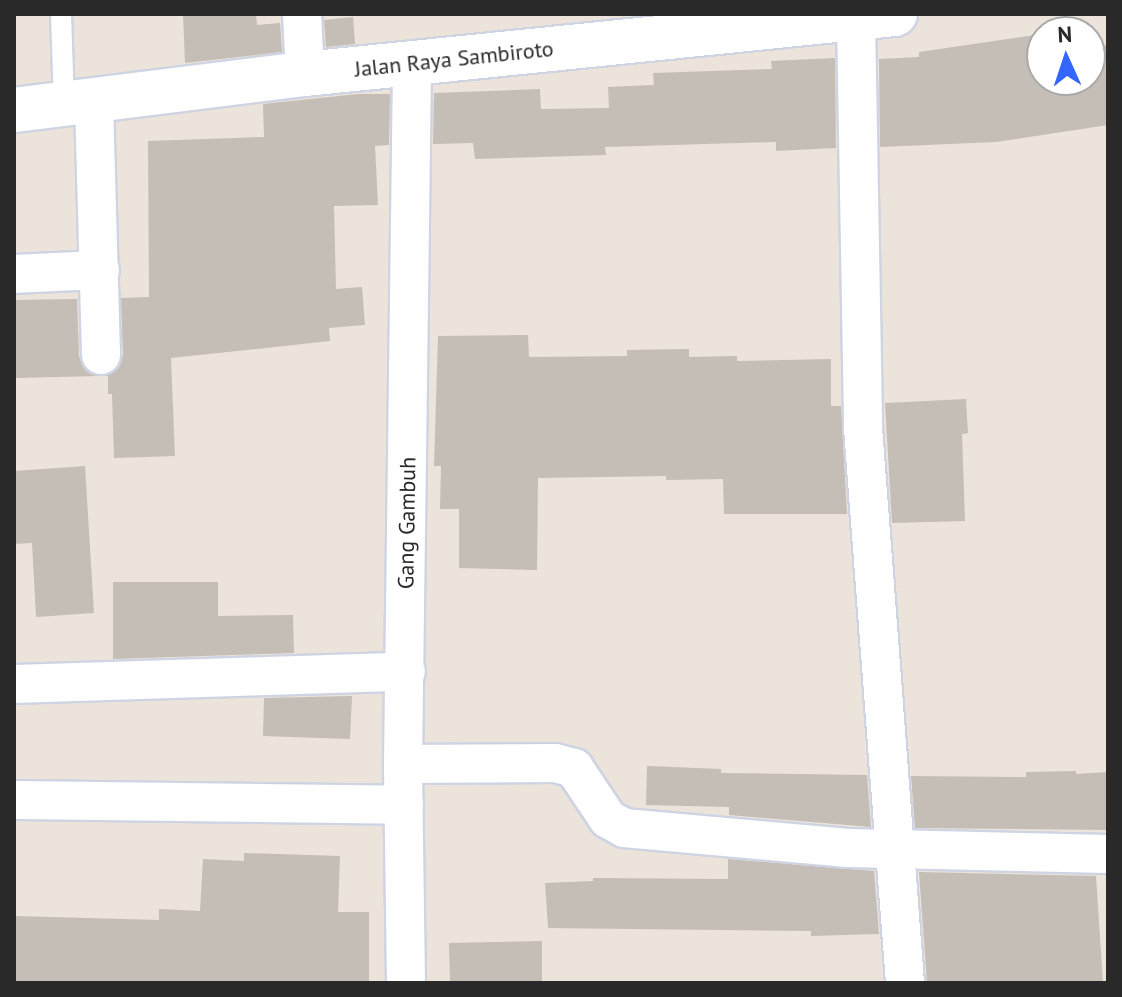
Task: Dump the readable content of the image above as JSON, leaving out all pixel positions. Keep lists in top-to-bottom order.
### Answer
{
  "streets": {
    "street": ["Jalan Raya Sambiroto", "Gang Gambuh"]
  },
  "crossings": [
    ["Jalan Raya Sambiroto", "Gang Gambuh"]
  ],
  "north": "top"
}
